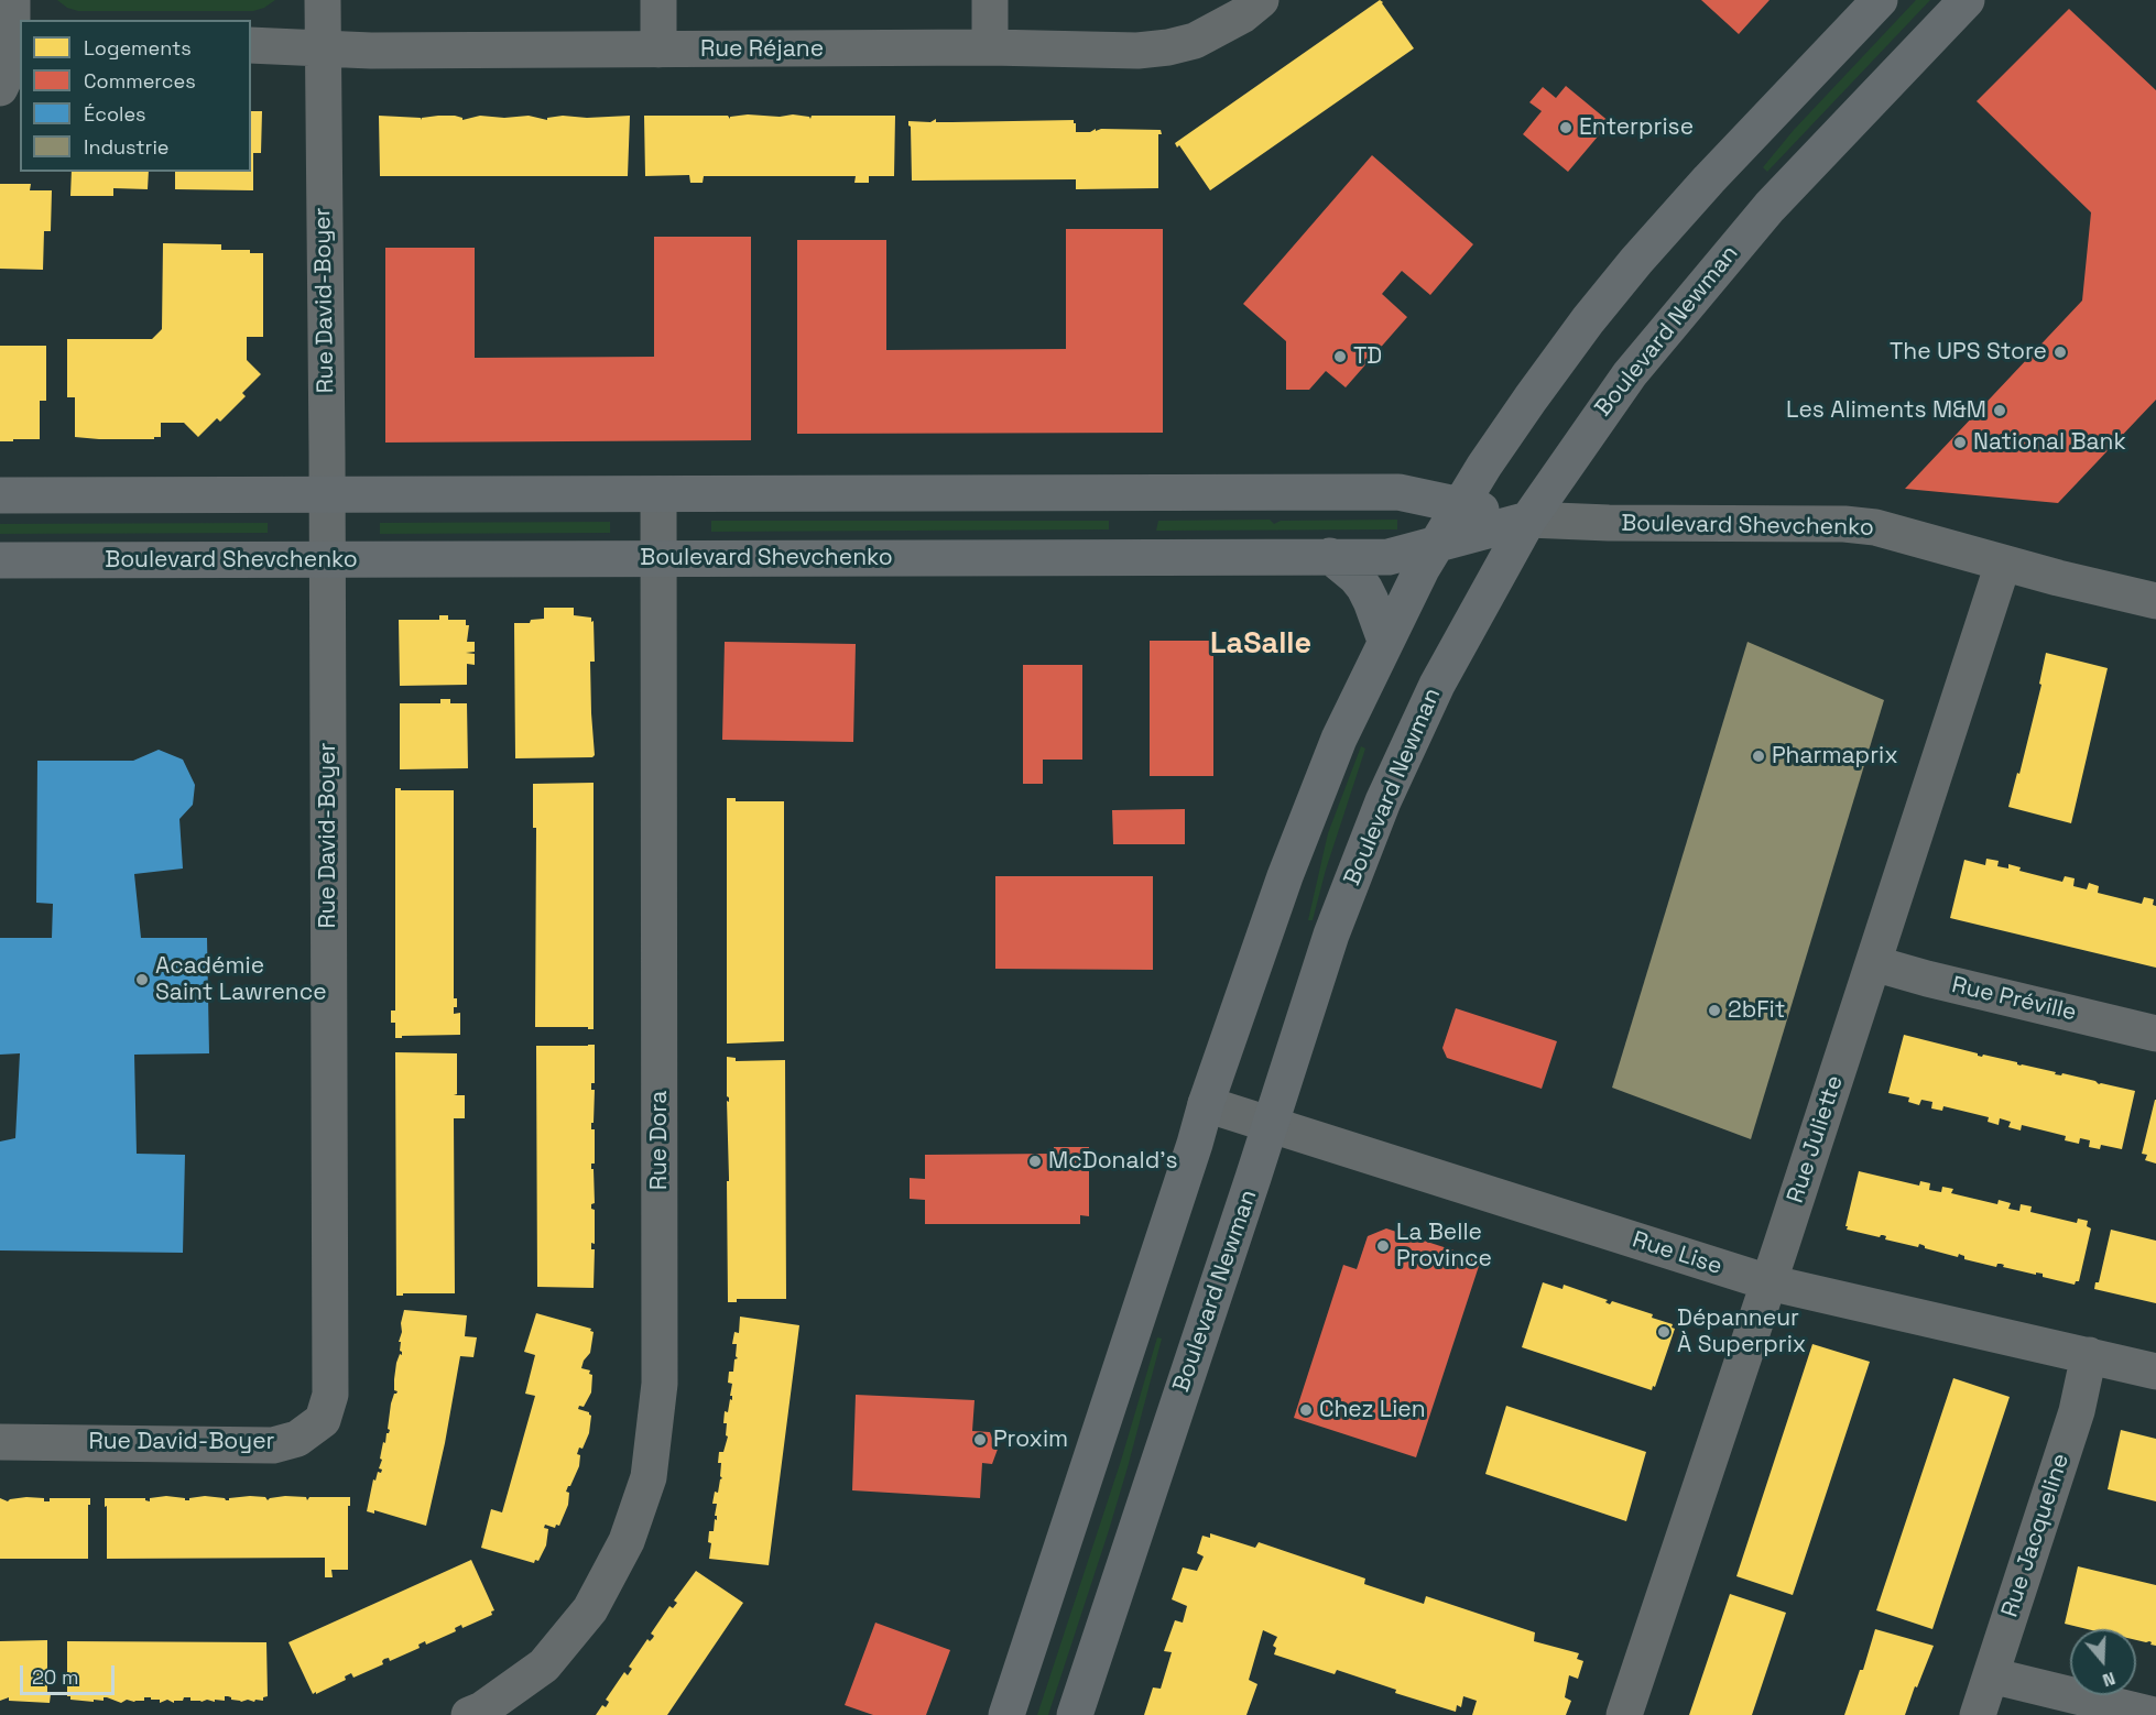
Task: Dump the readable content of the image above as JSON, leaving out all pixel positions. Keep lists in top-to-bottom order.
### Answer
{
  "streets": {
    "main road": ["Boulevard Newman", "Boulevard Shevchenko"],
    "street": [
      "Rue Réjane",
      "Rue David-Boyer",
      "Rue Préville",
      "Rue Juliette",
      "Rue Dora",
      "Rue Lise",
      "Rue Jacqueline"
    ]
  },
  "crossings": [
    ["Rue Réjane", "Rue David-Boyer"],
    ["Rue David-Boyer", "Boulevard Shevchenko"],
    ["Boulevard Newman", "Boulevard Shevchenko"],
    ["Boulevard Newman", "Rue Lise"],
    ["Boulevard Shevchenko", "Rue Juliette"],
    ["Boulevard Shevchenko", "Rue Dora"],
    ["Rue Préville", "Rue Juliette"],
    ["Rue Juliette", "Rue Lise"],
    ["Rue Lise", "Rue Jacqueline"]
  ],
  "districts": ["LaSalle"],
  "places": [
    "Enterprise",
    "The UPS Store",
    "TD",
    "Les Aliments M&M",
    "National Bank",
    "Pharmaprix",
    "Académie Saint Lawrence",
    "2bFit",
    "McDonald's",
    "La Belle Province",
    "Dépanneur À Superprix",
    "Chez Lien",
    "Proxim"
  ],
  "legend": [
    "Logements",
    "Commerces",
    "Écoles",
    "Industrie"
  ],
  "scale_bar": "20 m",
  "north": "bottom"
}
